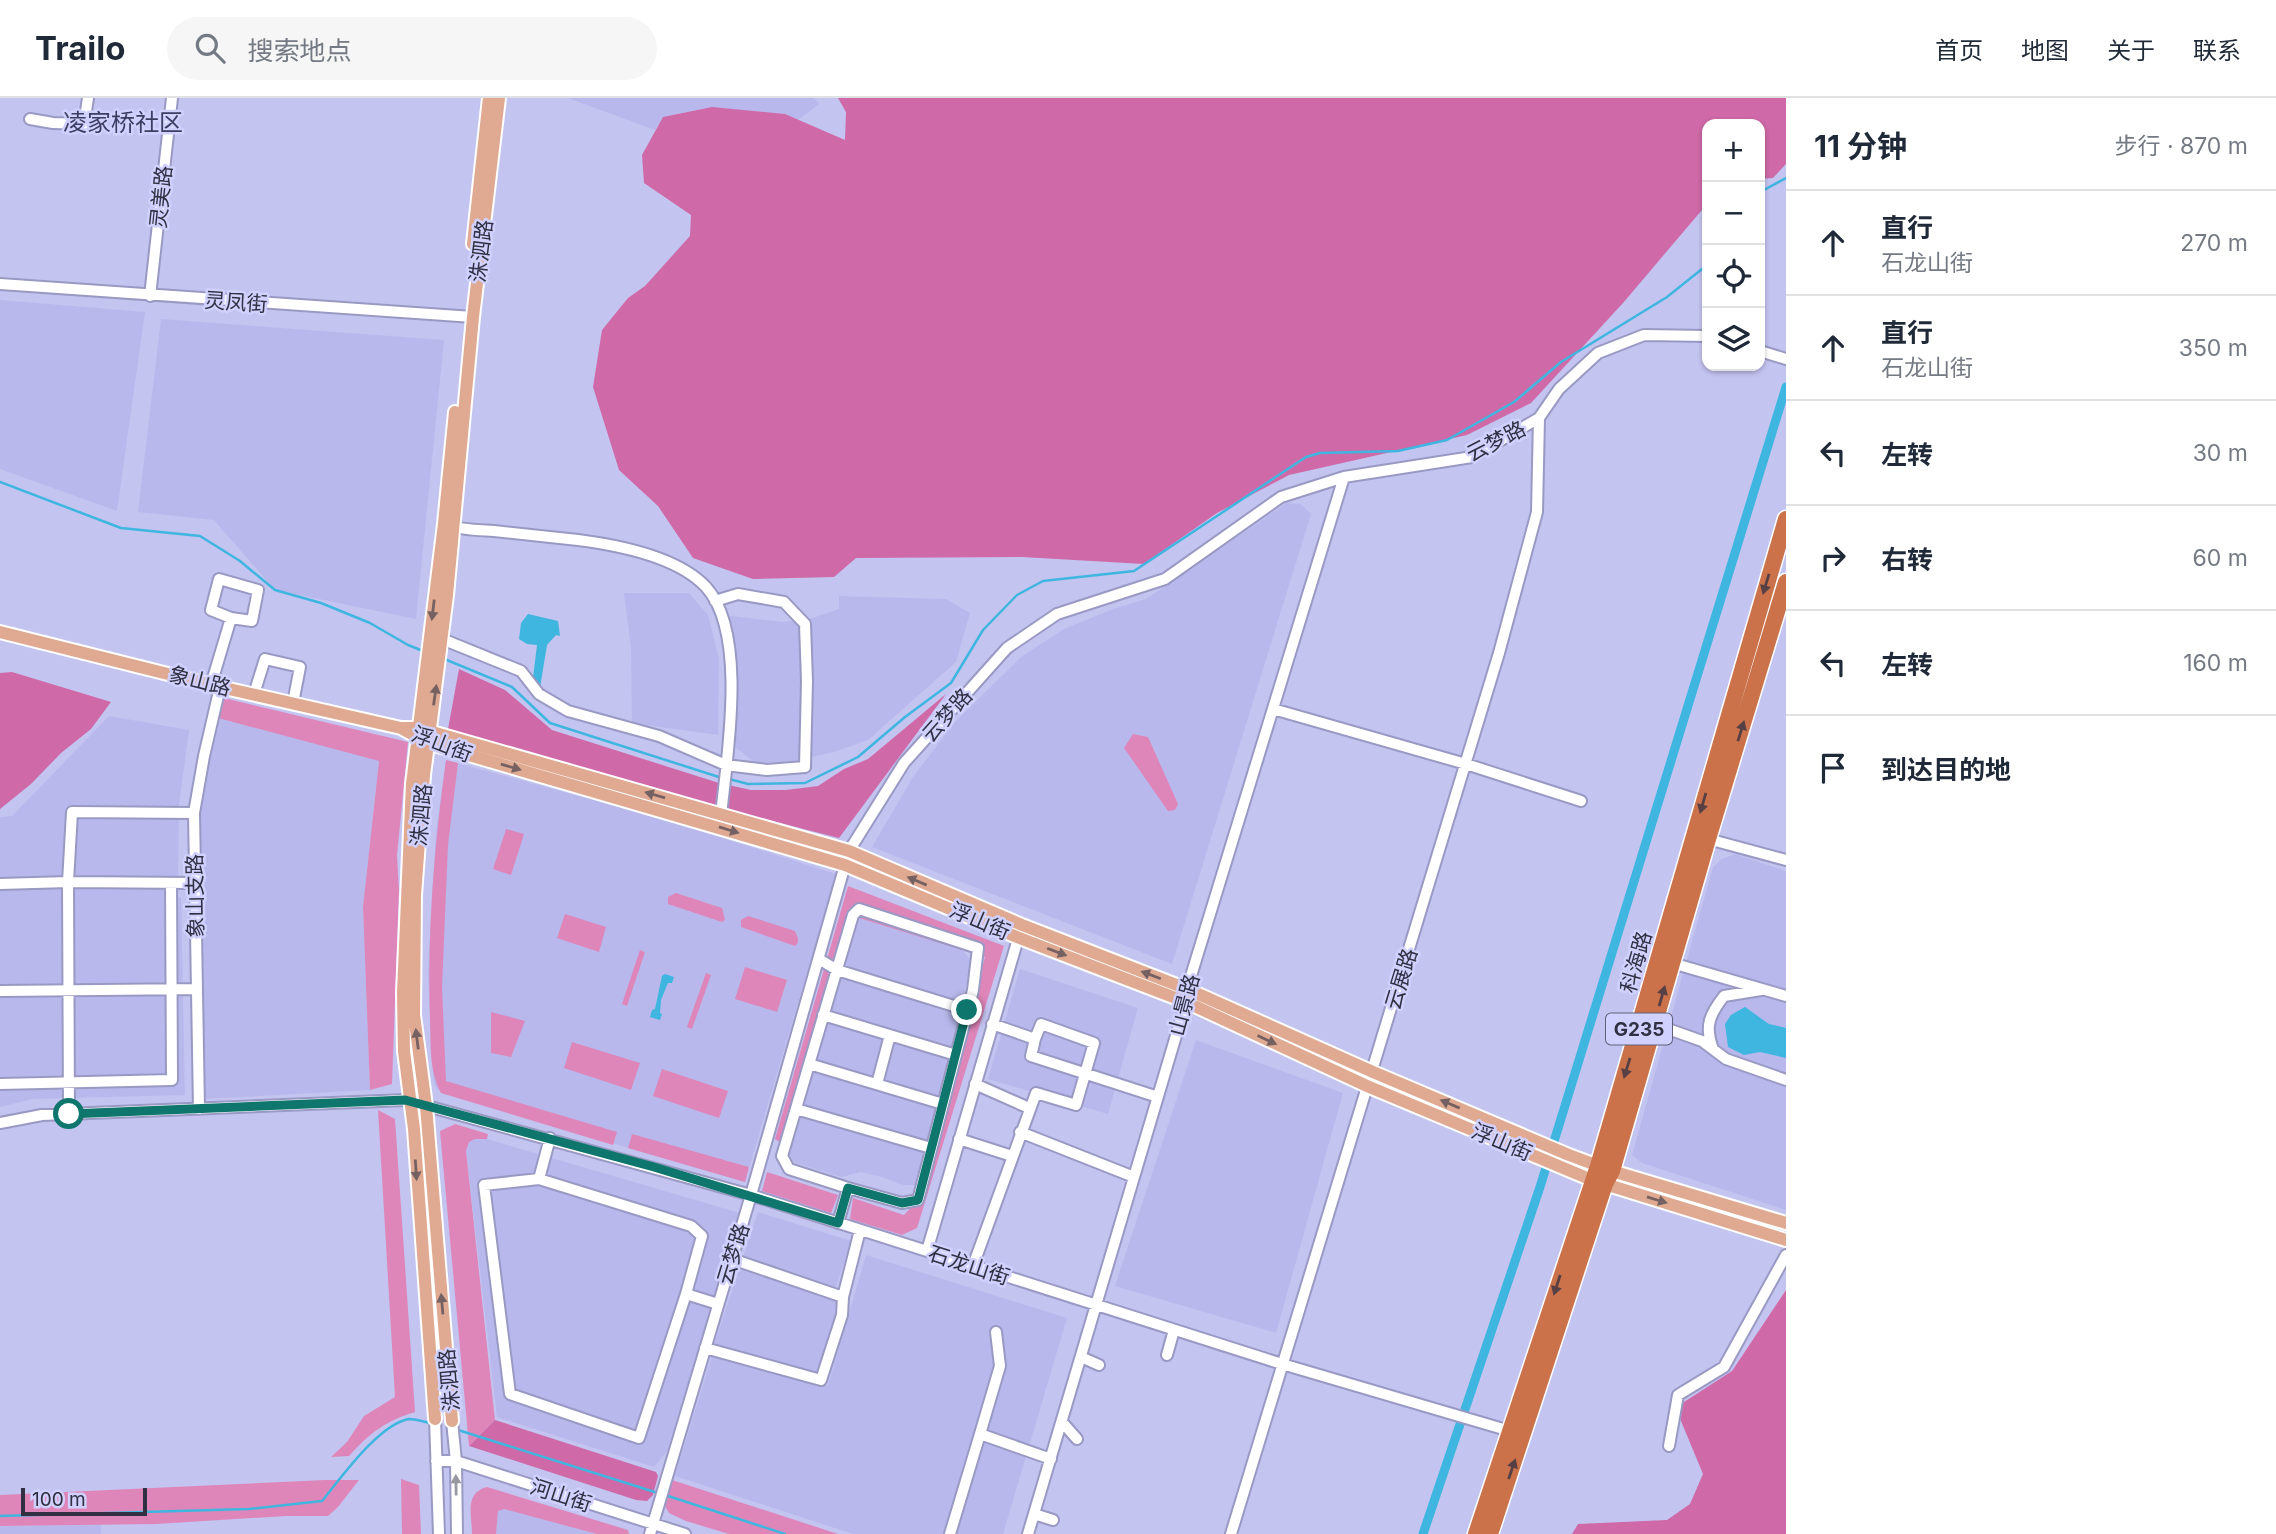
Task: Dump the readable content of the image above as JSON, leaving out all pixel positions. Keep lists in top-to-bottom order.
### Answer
{
  "streets": {
    "highway": ["科海路", "G235"],
    "main road": ["洙泗路", "象山路", "浮山街"],
    "street": [
      "灵美路",
      "灵凤街",
      "云梦路",
      "象山支路",
      "云展路",
      "山景路",
      "石龙山街",
      "河山街"
    ]
  },
  "crossings": [
    ["灵美路", "灵凤街"],
    ["洙泗路", "灵凤街"],
    ["洙泗路", "浮山街"],
    ["洙泗路", "石龙山街"],
    ["洙泗路", "河山街"],
    ["云梦路", "浮山街"],
    ["云梦路", "云展路"],
    ["云梦路", "山景路"],
    ["云梦路", "石龙山街"],
    ["云梦路", "河山街"],
    ["象山路", "浮山街"],
    ["象山路", "象山支路"],
    ["浮山街", "科海路"],
    ["浮山街", "云展路"],
    ["浮山街", "山景路"],
    ["科海路", "石龙山街"],
    ["云展路", "石龙山街"],
    ["山景路", "石龙山街"]
  ],
  "districts": ["凌家桥社区"],
  "scale_bar": "100 m",
  "page": {
    "header": "Trailo",
    "search": "搜索地点",
    "nav": [
      "首页",
      "地图",
      "关于",
      "联系"
    ],
    "heading": ["11 分钟", "步行 · 870 m"],
    "map_buttons": ["+", "−"],
    "list": [
      ["直行", "石龙山街", "270 m"],
      ["直行", "石龙山街", "350 m"],
      ["左转", "30 m"],
      ["右转", "60 m"],
      ["左转", "160 m"],
      "到达目的地"
    ],
    "scale": "100 m"
  }
}
